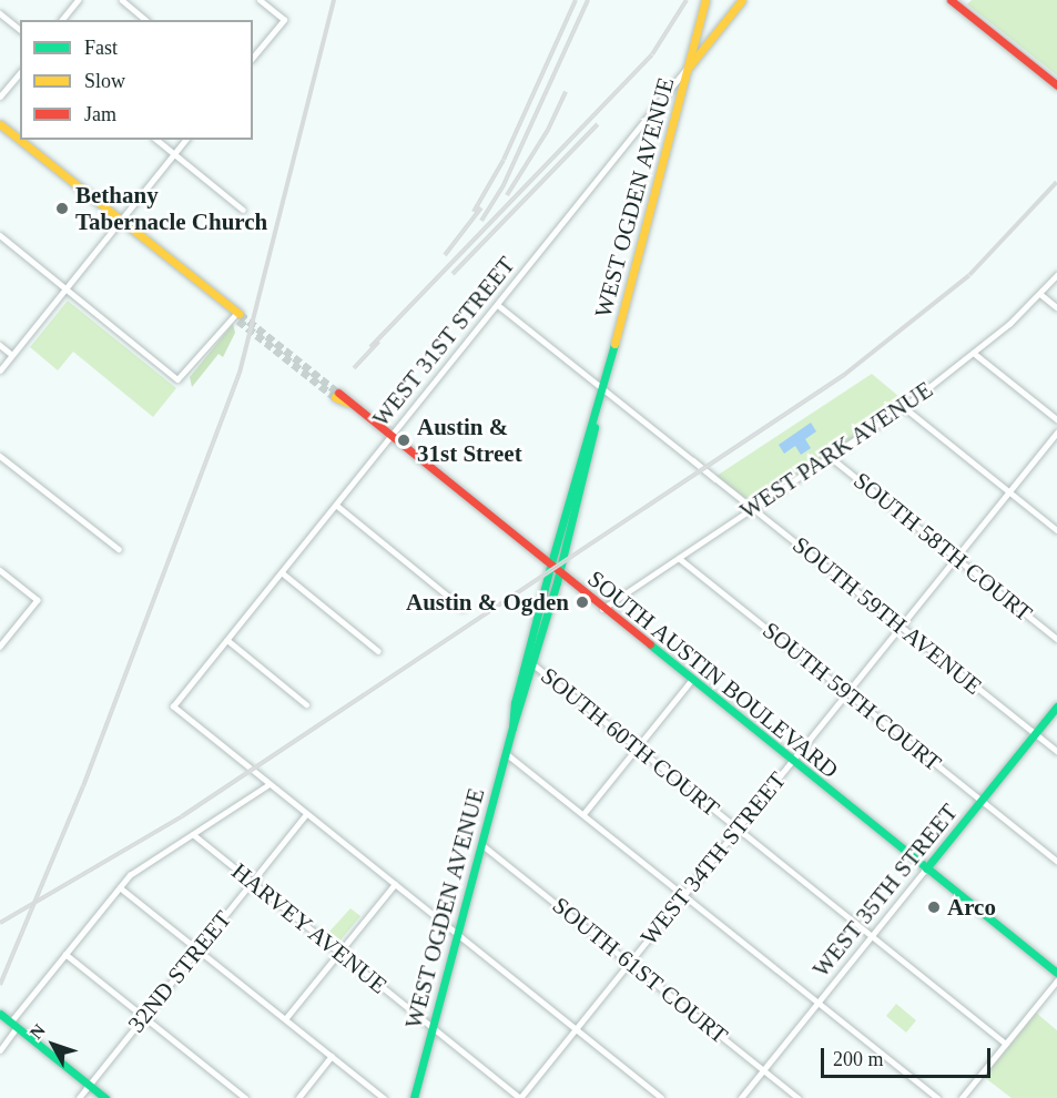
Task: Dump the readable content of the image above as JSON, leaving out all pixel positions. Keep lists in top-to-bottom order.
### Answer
{
  "streets": {
    "main road": [
      "WEST OGDEN AVENUE",
      "WEST 31ST STREET",
      "SOUTH AUSTIN BOULEVARD",
      "WEST 35TH STREET"
    ],
    "street": [
      "WEST PARK AVENUE",
      "SOUTH 58TH COURT",
      "SOUTH 59TH AVENUE",
      "SOUTH 59TH COURT",
      "SOUTH 60TH COURT",
      "WEST 34TH STREET",
      "HARVEY AVENUE",
      "SOUTH 61ST COURT",
      "32ND STREET"
    ]
  },
  "crossings": [
    ["WEST OGDEN AVENUE", "WEST 31ST STREET"],
    ["WEST OGDEN AVENUE", "SOUTH 59TH AVENUE"],
    ["WEST OGDEN AVENUE", "SOUTH AUSTIN BOULEVARD"],
    ["WEST OGDEN AVENUE", "SOUTH 60TH COURT"],
    ["WEST OGDEN AVENUE", "HARVEY AVENUE"],
    ["WEST OGDEN AVENUE", "SOUTH 61ST COURT"],
    ["WEST 31ST STREET", "SOUTH 59TH AVENUE"],
    ["WEST 31ST STREET", "SOUTH AUSTIN BOULEVARD"],
    ["WEST PARK AVENUE", "SOUTH 58TH COURT"],
    ["WEST PARK AVENUE", "SOUTH 59TH AVENUE"],
    ["WEST PARK AVENUE", "SOUTH AUSTIN BOULEVARD"],
    ["WEST PARK AVENUE", "SOUTH 59TH COURT"],
    ["SOUTH 58TH COURT", "WEST 34TH STREET"],
    ["SOUTH 59TH AVENUE", "WEST 34TH STREET"],
    ["SOUTH 59TH AVENUE", "WEST 35TH STREET"],
    ["SOUTH AUSTIN BOULEVARD", "WEST 34TH STREET"],
    ["SOUTH AUSTIN BOULEVARD", "WEST 35TH STREET"],
    ["SOUTH 59TH COURT", "WEST 34TH STREET"],
    ["SOUTH 59TH COURT", "WEST 35TH STREET"],
    ["SOUTH 60TH COURT", "WEST 34TH STREET"],
    ["SOUTH 60TH COURT", "WEST 35TH STREET"],
    ["WEST 34TH STREET", "HARVEY AVENUE"],
    ["WEST 34TH STREET", "SOUTH 61ST COURT"],
    ["WEST 35TH STREET", "SOUTH 61ST COURT"],
    ["HARVEY AVENUE", "32ND STREET"]
  ],
  "places": [
    "Bethany Tabernacle Church",
    "Austin & 31st Street",
    "Austin & Ogden",
    "Arco"
  ],
  "legend": ["Fast", "Slow", "Jam"],
  "scale_bar": "200 m",
  "north": "top left"
}
